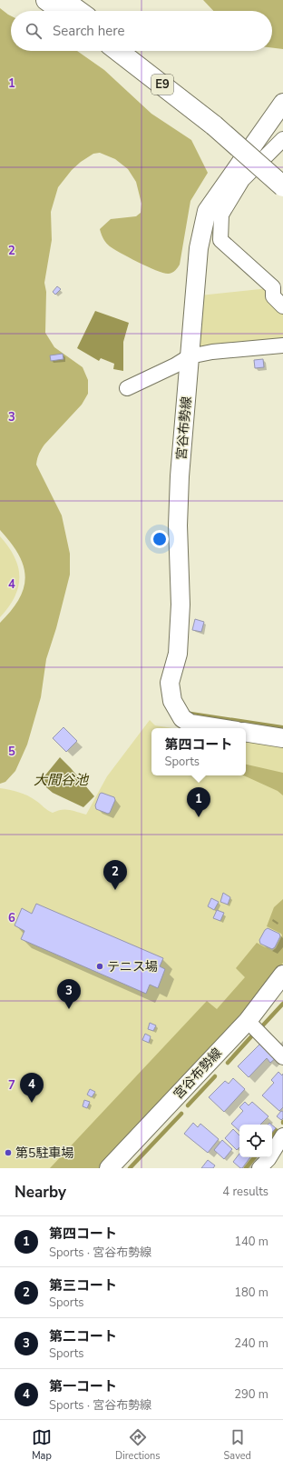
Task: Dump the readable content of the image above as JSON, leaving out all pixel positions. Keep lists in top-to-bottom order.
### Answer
{
  "streets": {
    "highway": ["E9"],
    "street": ["宮谷布勢線"]
  },
  "water": ["大間谷池"],
  "places": ["テニス場", "第5駐車場"],
  "page": {
    "search": "Search here",
    "popup": ["第四コート", "Sports"],
    "pins": [
      "1",
      "2",
      "3",
      "4"
    ],
    "heading": ["Nearby", "4 results"],
    "list": [
      {
        "mark": "1",
        "name": "第四コート",
        "note": "Sports · 宮谷布勢線",
        "value": "140 m"
      },
      {
        "mark": "2",
        "name": "第三コート",
        "note": "Sports",
        "value": "180 m"
      },
      {
        "mark": "3",
        "name": "第二コート",
        "note": "Sports",
        "value": "240 m"
      },
      {
        "mark": "4",
        "name": "第一コート",
        "note": "Sports · 宮谷布勢線",
        "value": "290 m"
      }
    ],
    "nav": ["Map", "Directions", "Saved"]
  },
  "grid": {
    "rows": [
      "1",
      "2",
      "3",
      "4",
      "5",
      "6",
      "7"
    ]
  }
}
